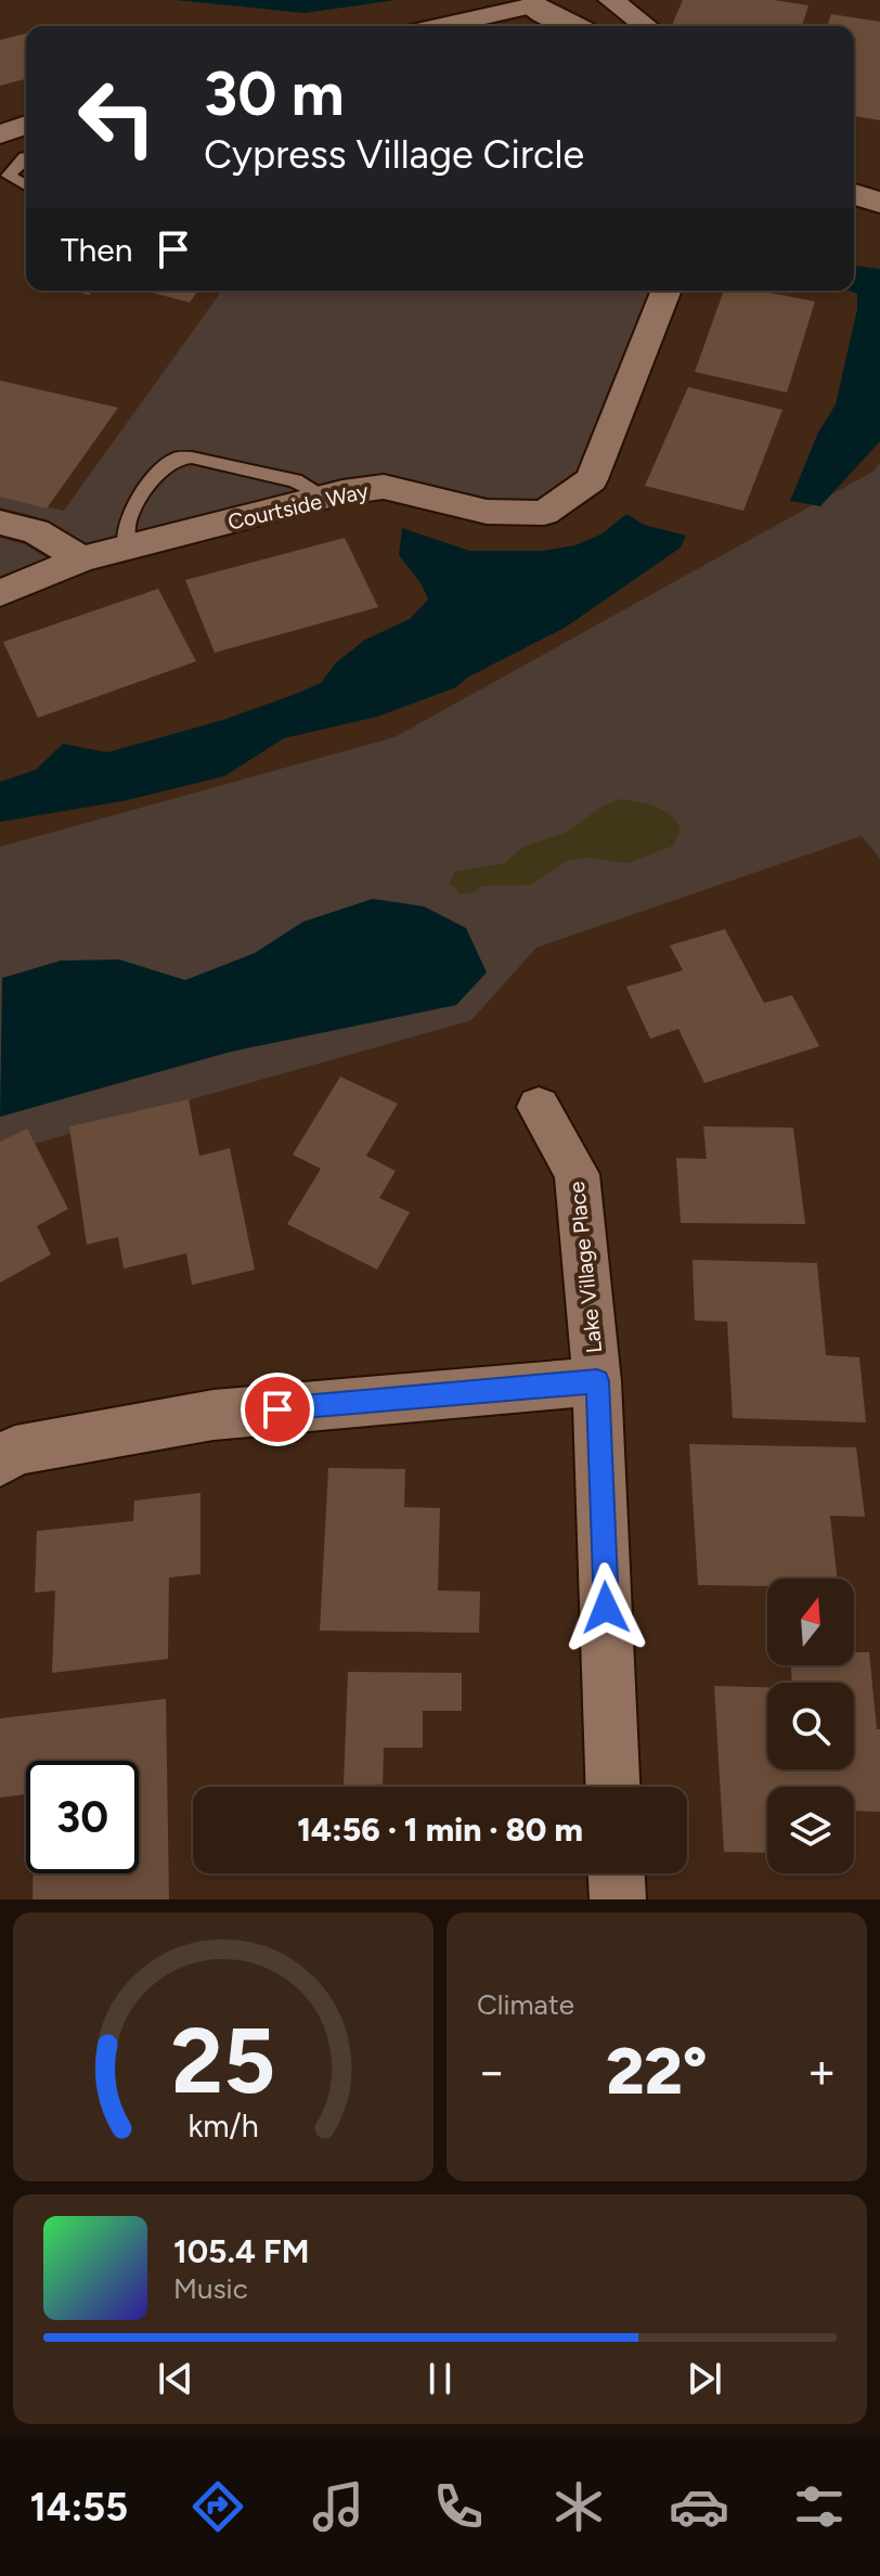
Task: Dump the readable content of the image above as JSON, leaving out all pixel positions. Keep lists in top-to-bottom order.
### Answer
{
  "streets": {
    "street": ["Courtside Way", "Lake Village Place"]
  },
  "north": "top",
  "page": {
    "turn": ["30 m", "Cypress Village Circle"],
    "then": "Then",
    "limit": "30",
    "trip": "14:56 · 1 min · 80 m",
    "tile": "Climate",
    "heat": ["−", "22°", "+"],
    "song": ["105.4 FM", "Music"],
    "tabs": "14:55",
    "gauge": ["25", "km/h"]
  }
}
